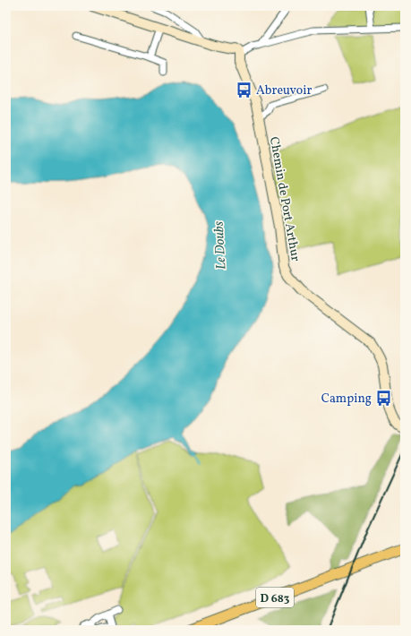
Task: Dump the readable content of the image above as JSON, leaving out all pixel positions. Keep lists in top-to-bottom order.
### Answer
{
  "streets": {
    "main road": ["D 683"],
    "street": ["Chemin de Port Arthur"]
  },
  "water": ["Le Doubs"],
  "places": {
    "bus stop": ["Abreuvoir", "Camping"]
  }
}
